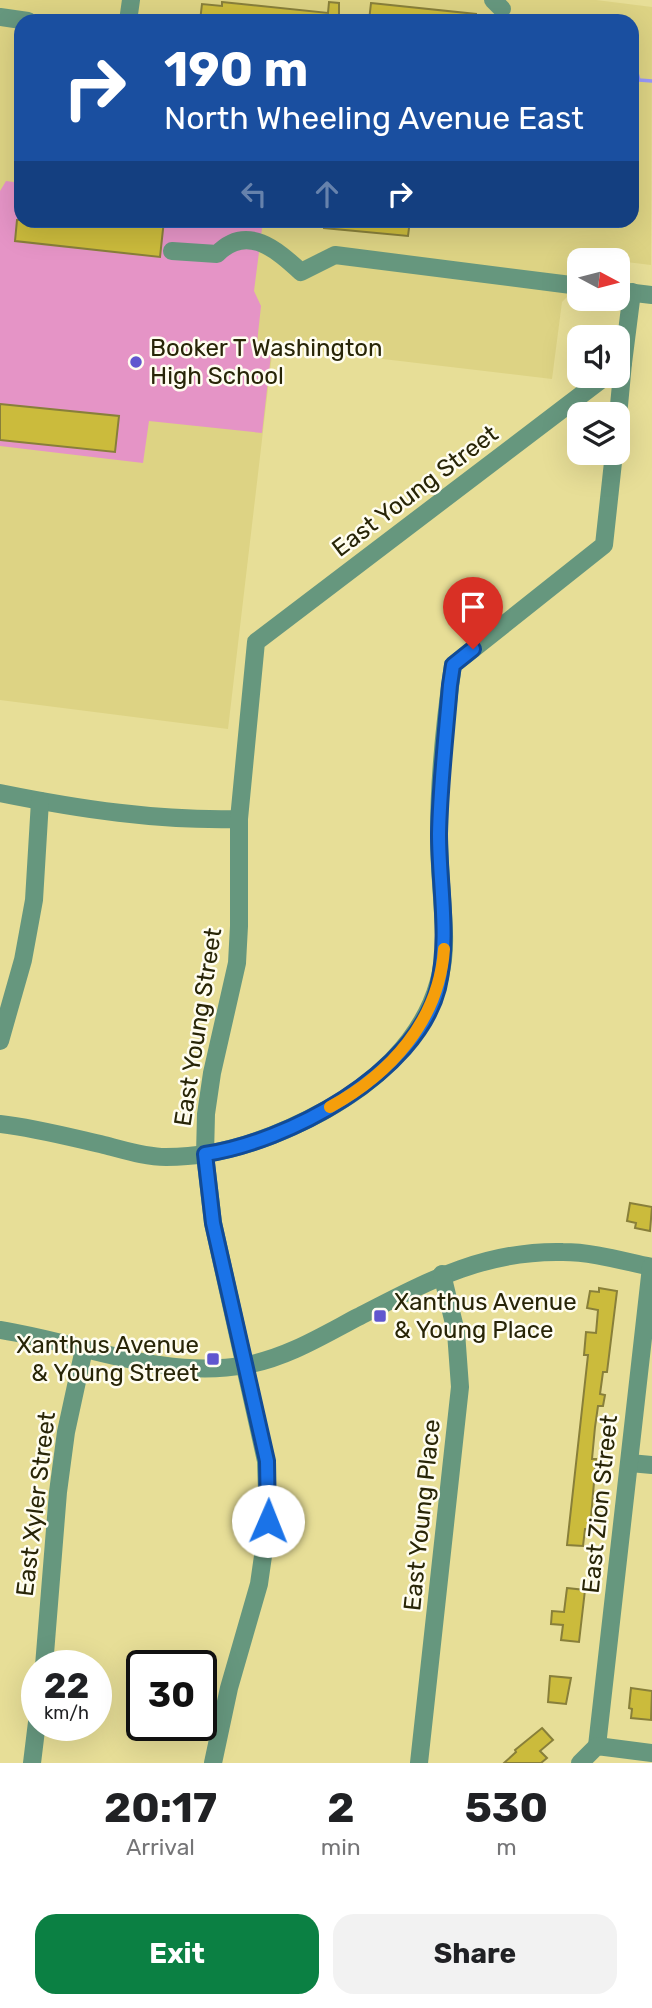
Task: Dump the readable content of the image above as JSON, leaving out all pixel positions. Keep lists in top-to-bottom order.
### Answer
{
  "streets": {
    "street": [
      "East Young Street",
      "East Xyler Street",
      "East Zion Street",
      "East Young Place"
    ]
  },
  "places": {
    "other": ["Booker T Washington High School"],
    "transit": ["Xanthus Avenue & Young Place", "Xanthus Avenue & Young Street"]
  },
  "north": "right",
  "page": {
    "turn": ["190 m", "North Wheeling Avenue East"],
    "speed": "22 km/h",
    "limit": "30",
    "eta": [
      "20:17",
      "Arrival",
      "2",
      "min",
      "530",
      "m"
    ],
    "buttons": ["Exit", "Share"]
  }
}
